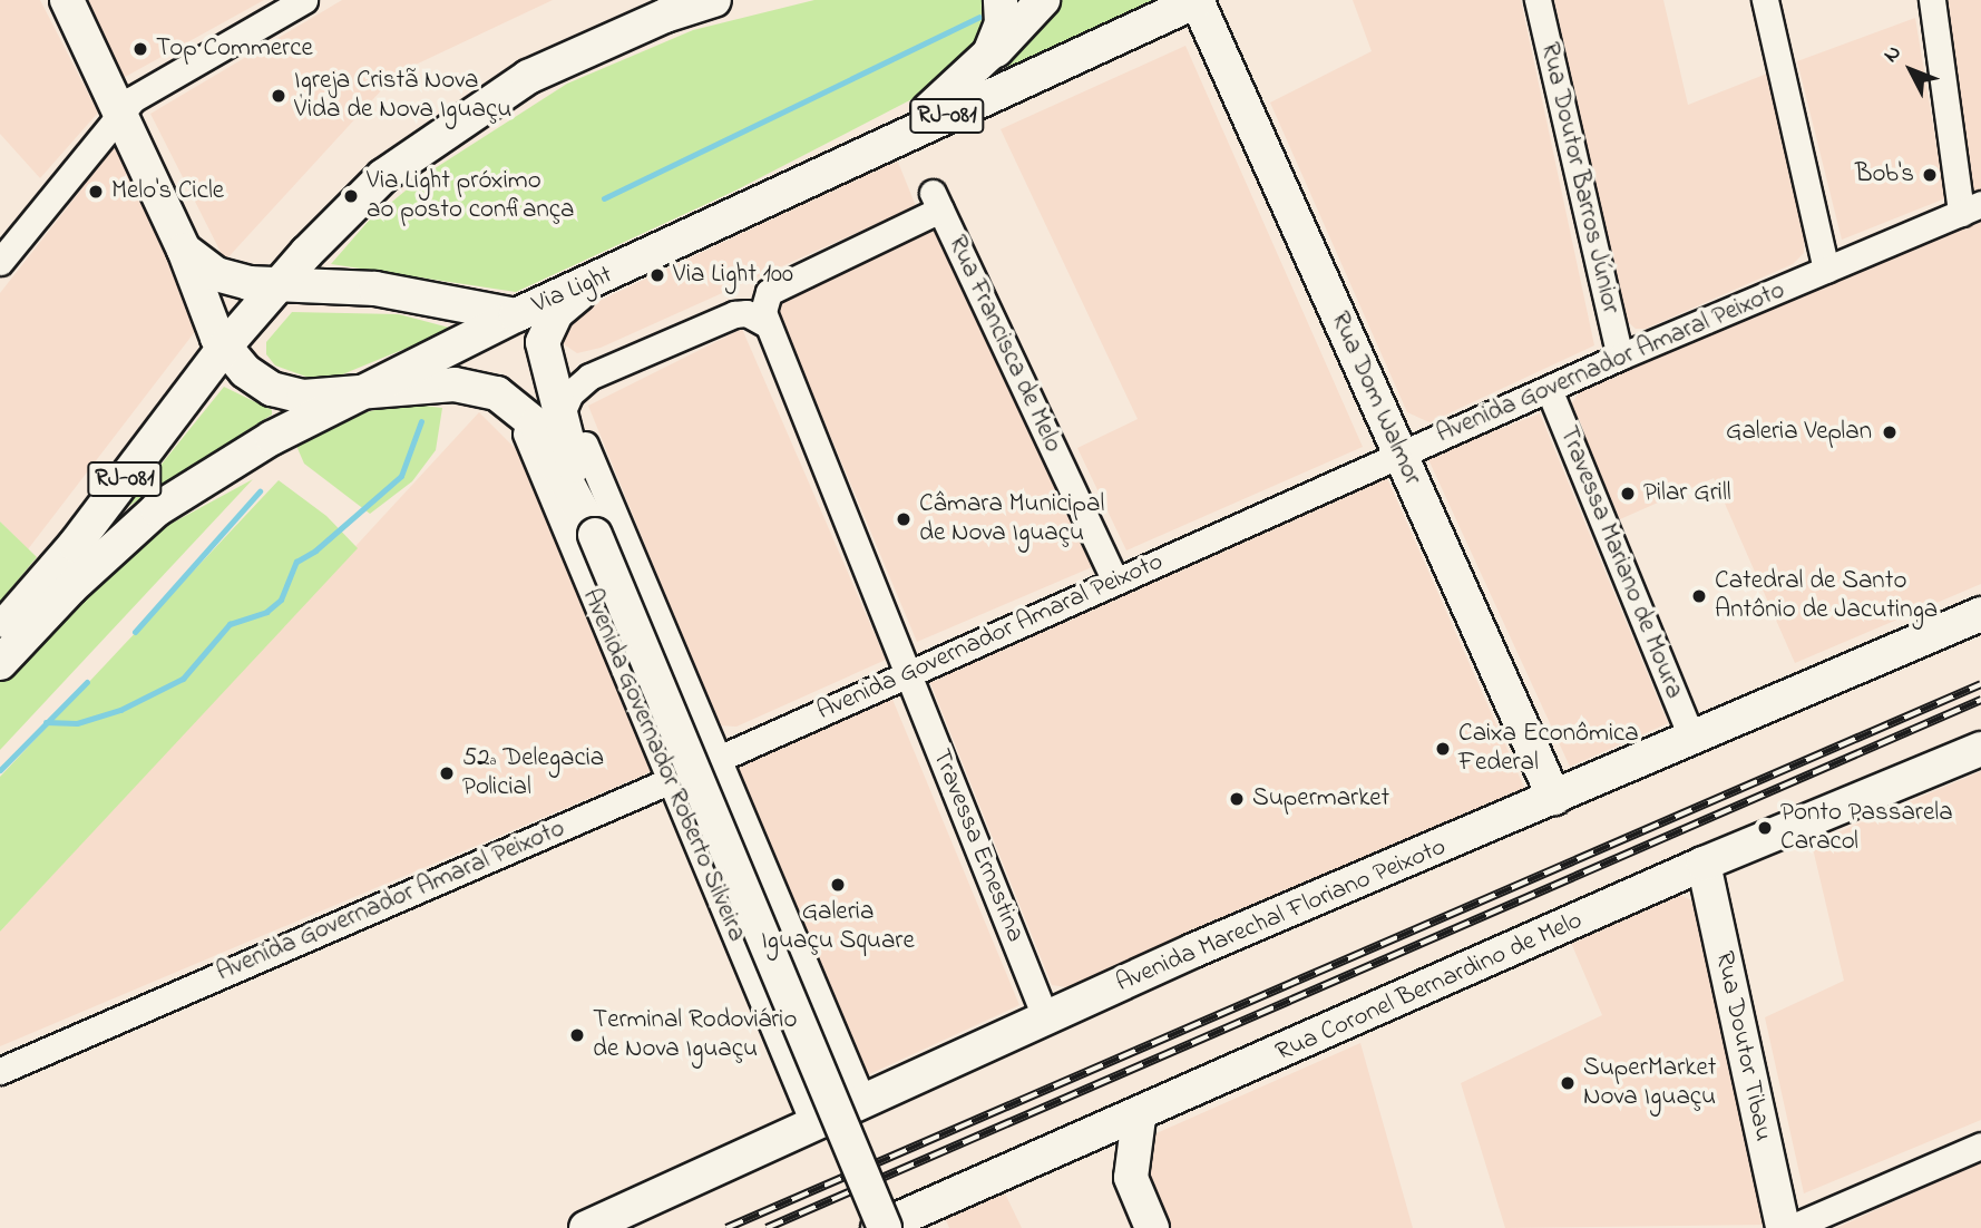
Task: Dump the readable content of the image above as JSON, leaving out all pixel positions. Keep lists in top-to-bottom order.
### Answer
{
  "streets": {
    "main road": [
      "RJ-081",
      "Via Light",
      "Rua Dom Walmor",
      "Avenida Marechal Floriano Peixoto",
      "Rua Coronel Bernardino de Melo",
      "Rua Doutor Tibau"
    ],
    "street": [
      "Rua Doutor Barros Júnior",
      "Rua Francisca de Melo",
      "Avenida Governador Amaral Peixoto",
      "Travessa Mariano de Moura",
      "Avenida Governador Roberto Silveira",
      "Travessa Ernestina"
    ]
  },
  "crossings": [
    ["Rua Doutor Barros Júnior", "Avenida Governador Amaral Peixoto"],
    ["Via Light", "Rua Dom Walmor"],
    ["Rua Francisca de Melo", "Avenida Governador Amaral Peixoto"],
    ["Rua Francisca de Melo", "Travessa Ernestina"],
    ["Avenida Governador Amaral Peixoto", "Rua Dom Walmor"],
    ["Avenida Governador Amaral Peixoto", "Travessa Mariano de Moura"],
    ["Avenida Governador Amaral Peixoto", "Avenida Governador Roberto Silveira"],
    ["Avenida Governador Amaral Peixoto", "Travessa Ernestina"],
    ["Rua Dom Walmor", "Avenida Marechal Floriano Peixoto"],
    ["Travessa Mariano de Moura", "Avenida Marechal Floriano Peixoto"],
    ["Avenida Governador Roberto Silveira", "Avenida Marechal Floriano Peixoto"],
    ["Travessa Ernestina", "Avenida Marechal Floriano Peixoto"],
    ["Rua Coronel Bernardino de Melo", "Rua Doutor Tibau"]
  ],
  "places": [
    "Top Commerce",
    "Igreja Cristã Nova Vida de Nova Iguaçu",
    "Bob's",
    "Melo's Cicle",
    "Via Light próximo ao posto confiança",
    "Via Light 100",
    "Galeria Veplan",
    "Pilar Grill",
    "Câmara Municipal de Nova Iguaçu",
    "Catedral de Santo Antônio de Jacutinga",
    "Caixa Econômica Federal",
    "52ª Delegacia Policial",
    "Supermarket",
    "Ponto Passarela Caracol",
    "Galeria Iguaçu Square",
    "Terminal Rodoviário de Nova Iguaçu",
    "SuperMarket Nova Iguaçu"
  ],
  "north": "top left"
}
